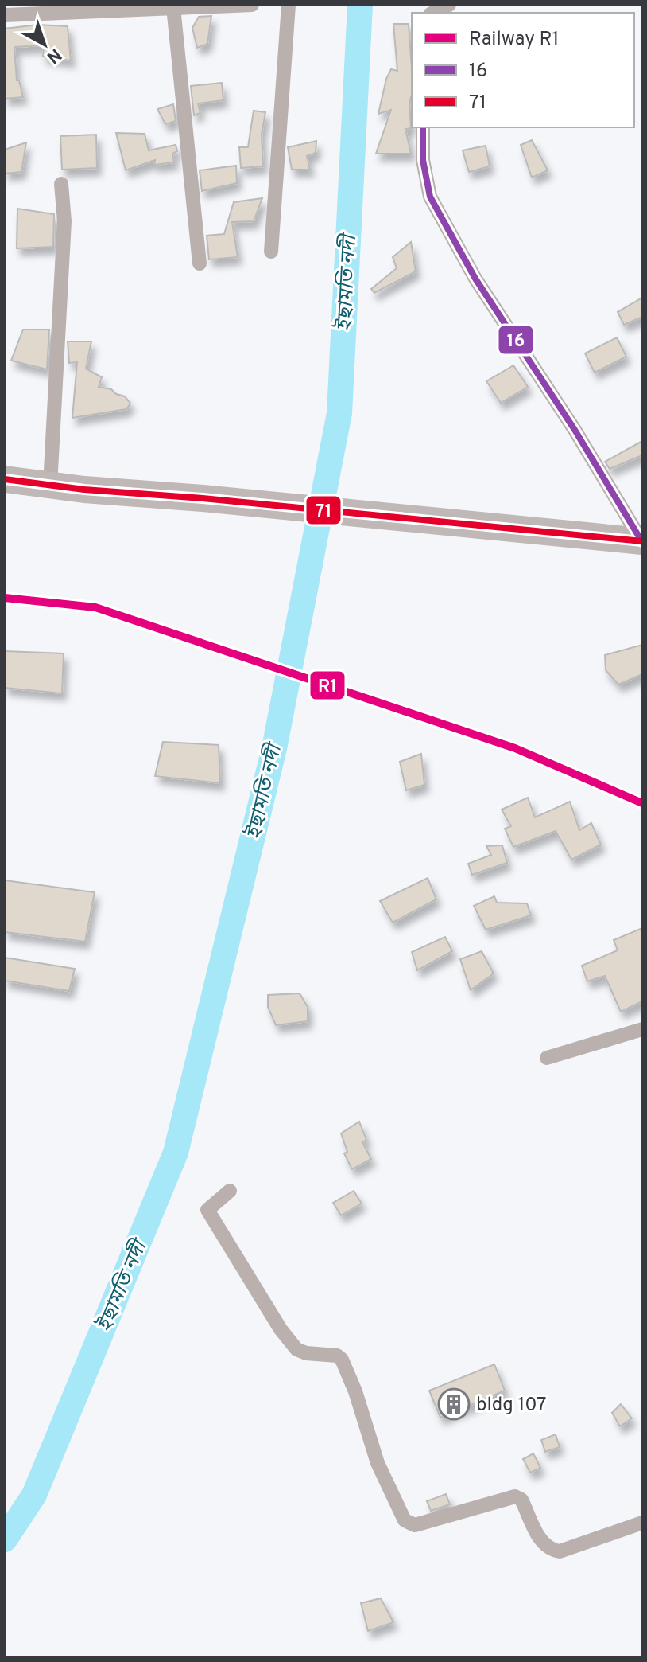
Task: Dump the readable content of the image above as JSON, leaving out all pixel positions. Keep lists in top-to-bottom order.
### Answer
{
  "water": ["ইছামতি নদী"],
  "places": {
    "building": ["bldg 107"]
  },
  "lines": ["transit line 16", "transit line 71", "rail line R1"],
  "legend": ["Railway R1", "16", "71"],
  "north": "bottom right"
}
